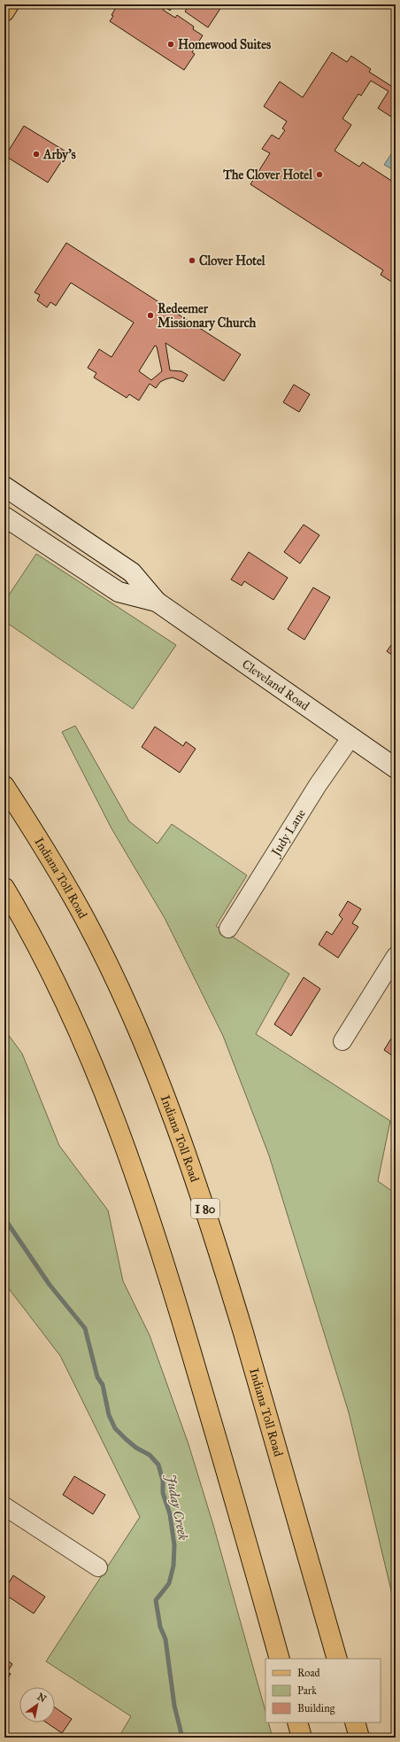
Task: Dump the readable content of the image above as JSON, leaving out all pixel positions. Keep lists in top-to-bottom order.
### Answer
{
  "streets": {
    "main road": ["Cleveland Road", "Indiana Toll Road", "I 80"],
    "street": ["Judy Lane"]
  },
  "crossings": [
    ["Cleveland Road", "Judy Lane"]
  ],
  "water": ["Juday Creek"],
  "places": [
    "Homewood Suites",
    "Arby's",
    "The Clover Hotel",
    "Clover Hotel",
    "Redeemer Missionary Church"
  ],
  "legend": ["Road", "Park", "Building"],
  "north": "top right"
}
